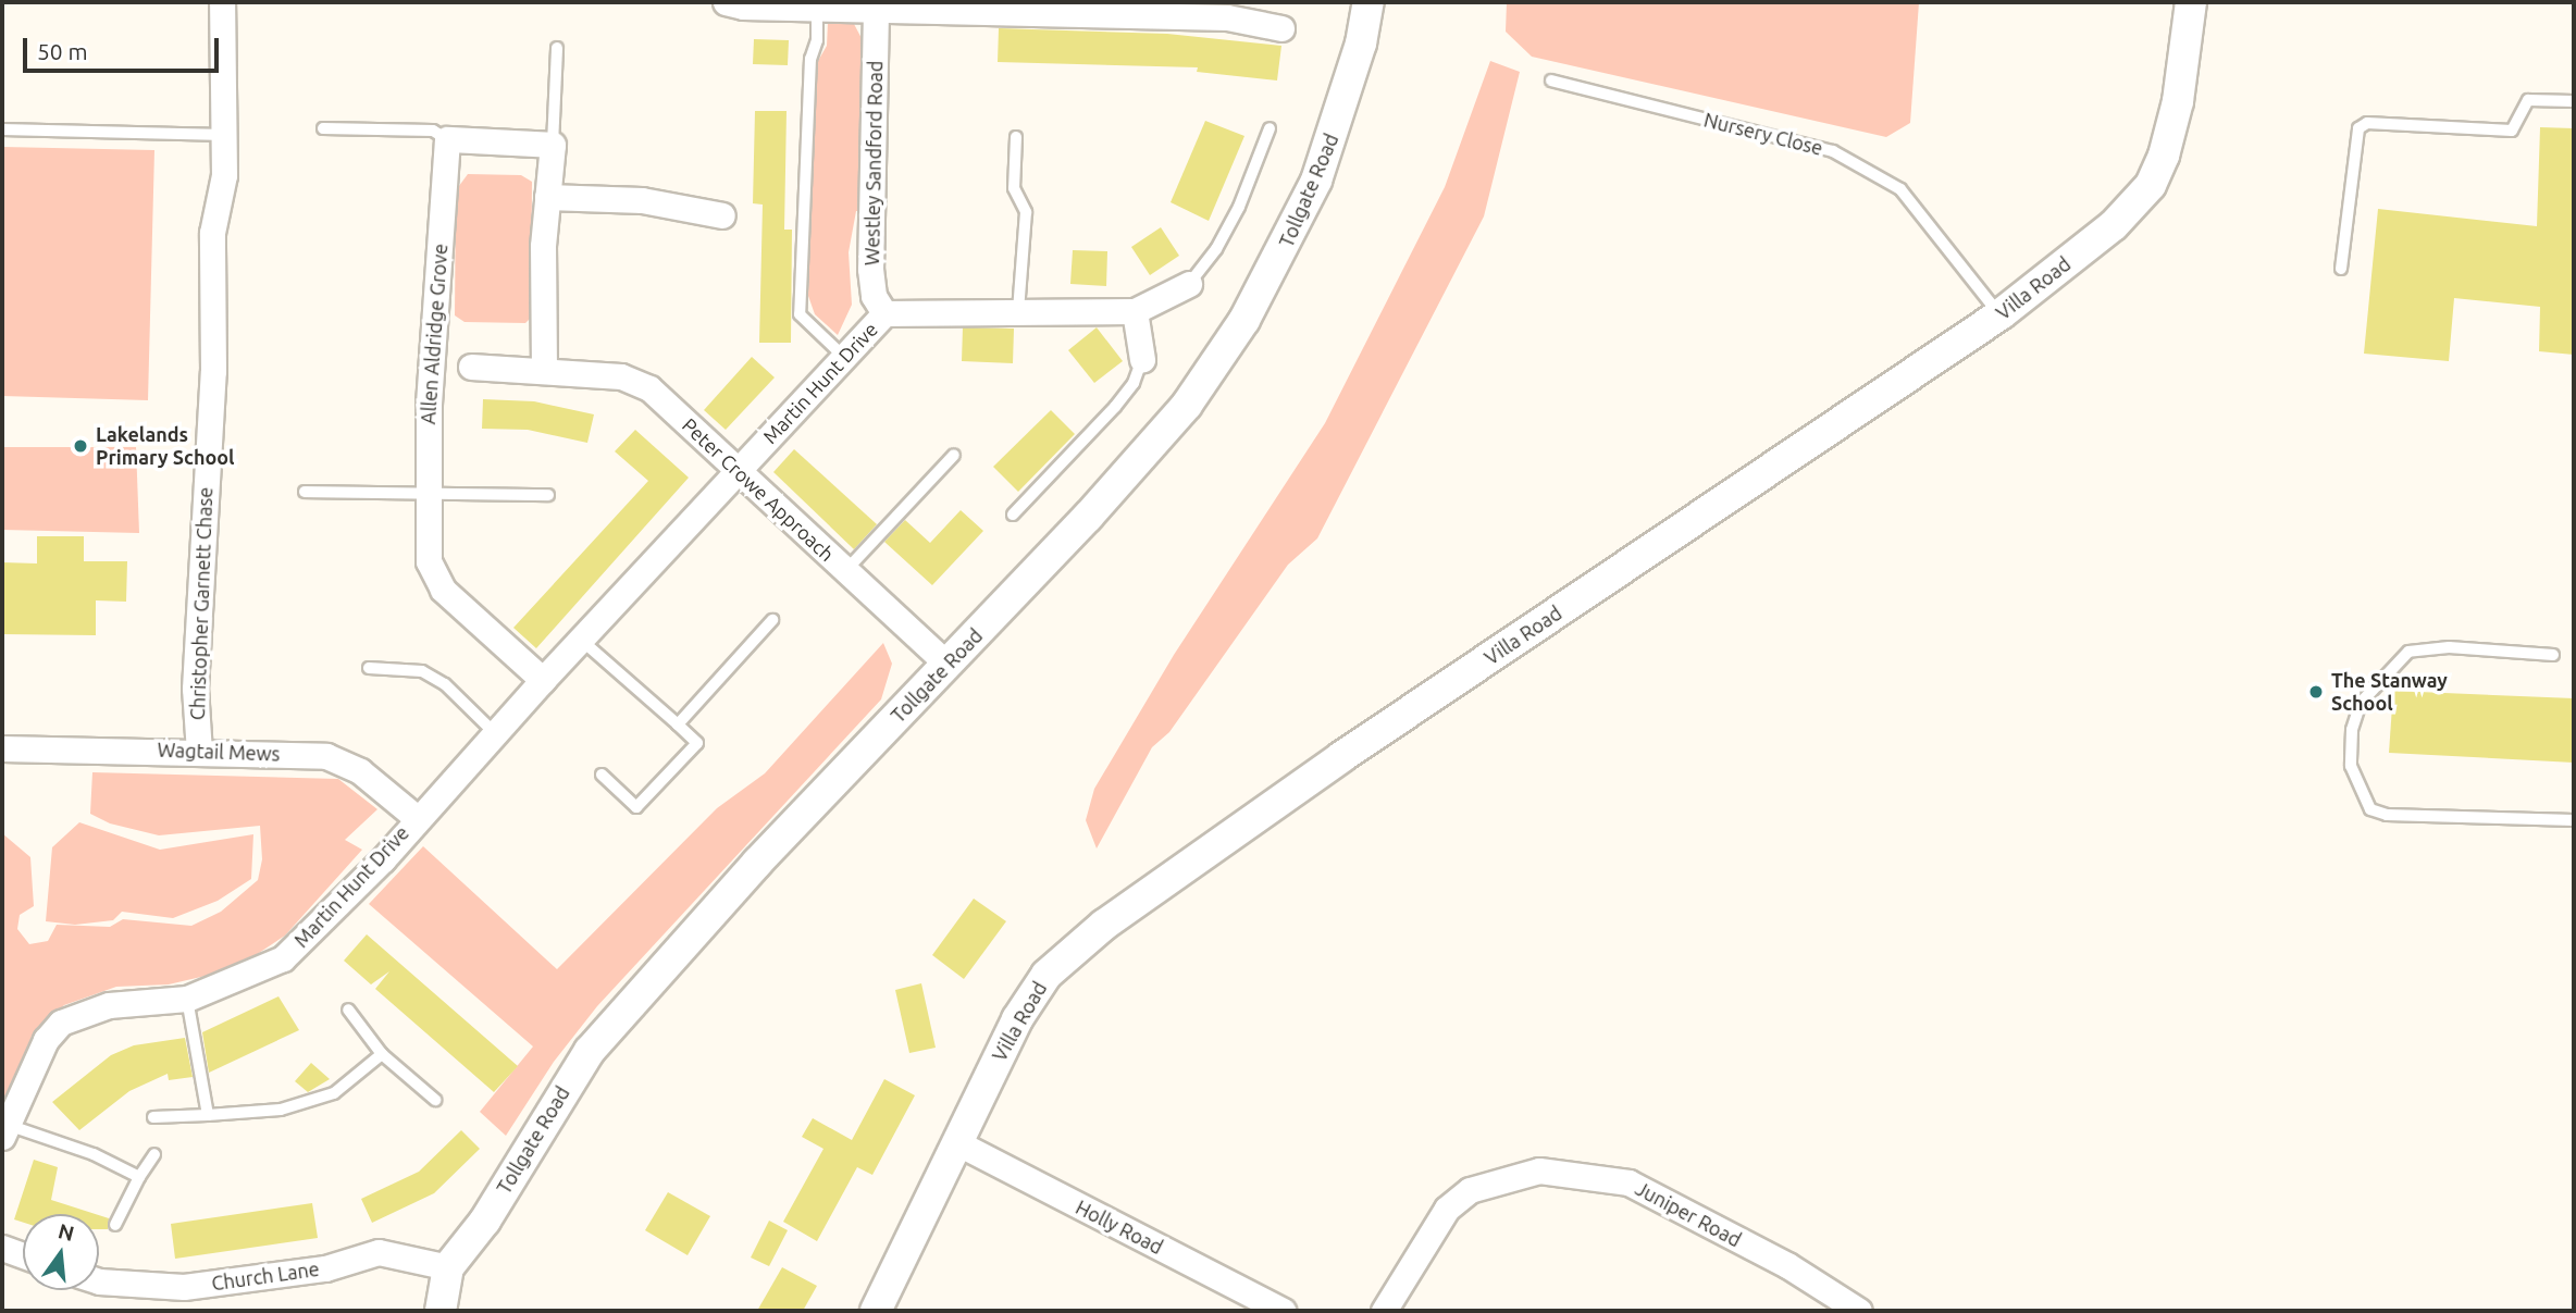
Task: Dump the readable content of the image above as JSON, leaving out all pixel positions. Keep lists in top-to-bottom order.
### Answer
{
  "streets": {
    "street": [
      "Westley Sandford Road",
      "Tollgate Road",
      "Villa Road",
      "Allen Aldridge Grove",
      "Martin Hunt Drive",
      "Peter Crowe Approach",
      "Christopher Garnett Chase",
      "Wagtail Mews",
      "Juniper Road",
      "Holly Road",
      "Church Lane"
    ],
    "lane": ["Nursery Close"]
  },
  "crossings": [
    ["Nursery Close", "Villa Road"],
    ["Westley Sandford Road", "Martin Hunt Drive"],
    ["Tollgate Road", "Peter Crowe Approach"],
    ["Tollgate Road", "Church Lane"],
    ["Villa Road", "Holly Road"],
    ["Allen Aldridge Grove", "Martin Hunt Drive"],
    ["Martin Hunt Drive", "Peter Crowe Approach"],
    ["Martin Hunt Drive", "Wagtail Mews"],
    ["Christopher Garnett Chase", "Wagtail Mews"]
  ],
  "places": ["Lakelands Primary School", "The Stanway School"],
  "scale_bar": "50 m",
  "north": "top"
}
